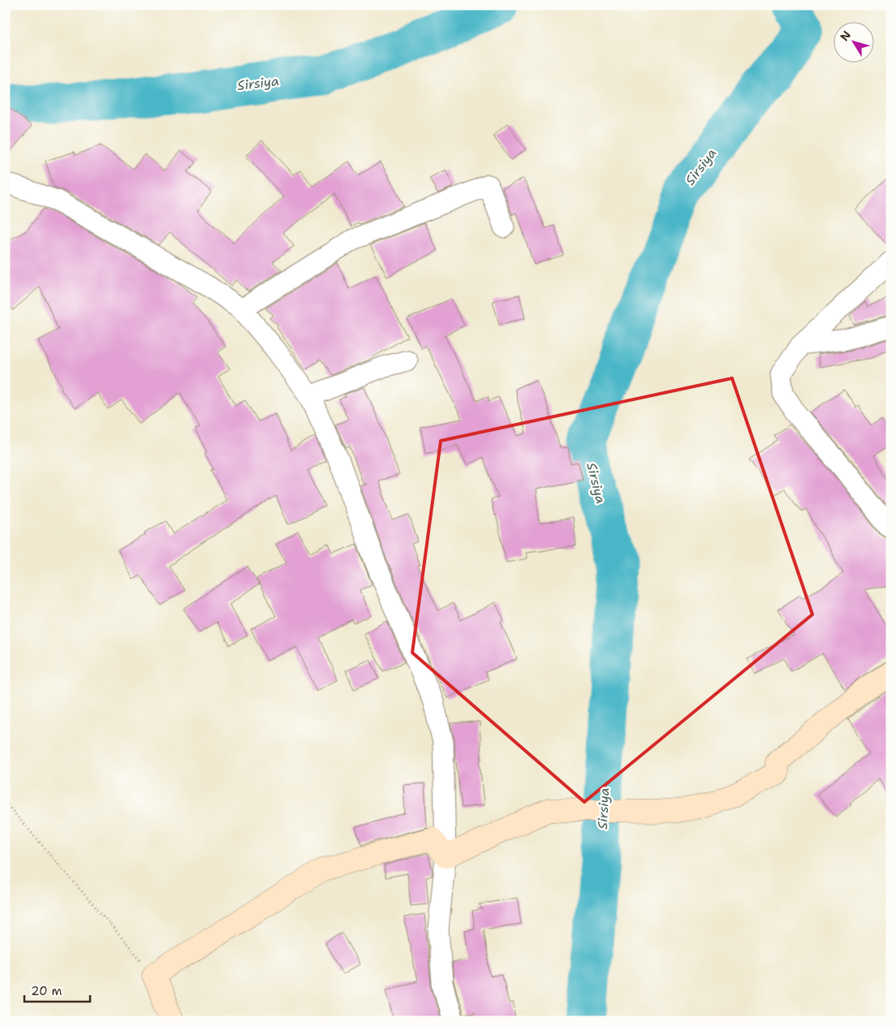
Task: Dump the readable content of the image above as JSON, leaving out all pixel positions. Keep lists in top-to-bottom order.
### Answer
{
  "water": ["Sirsiya"],
  "scale_bar": "20 m",
  "north": "top left"
}
